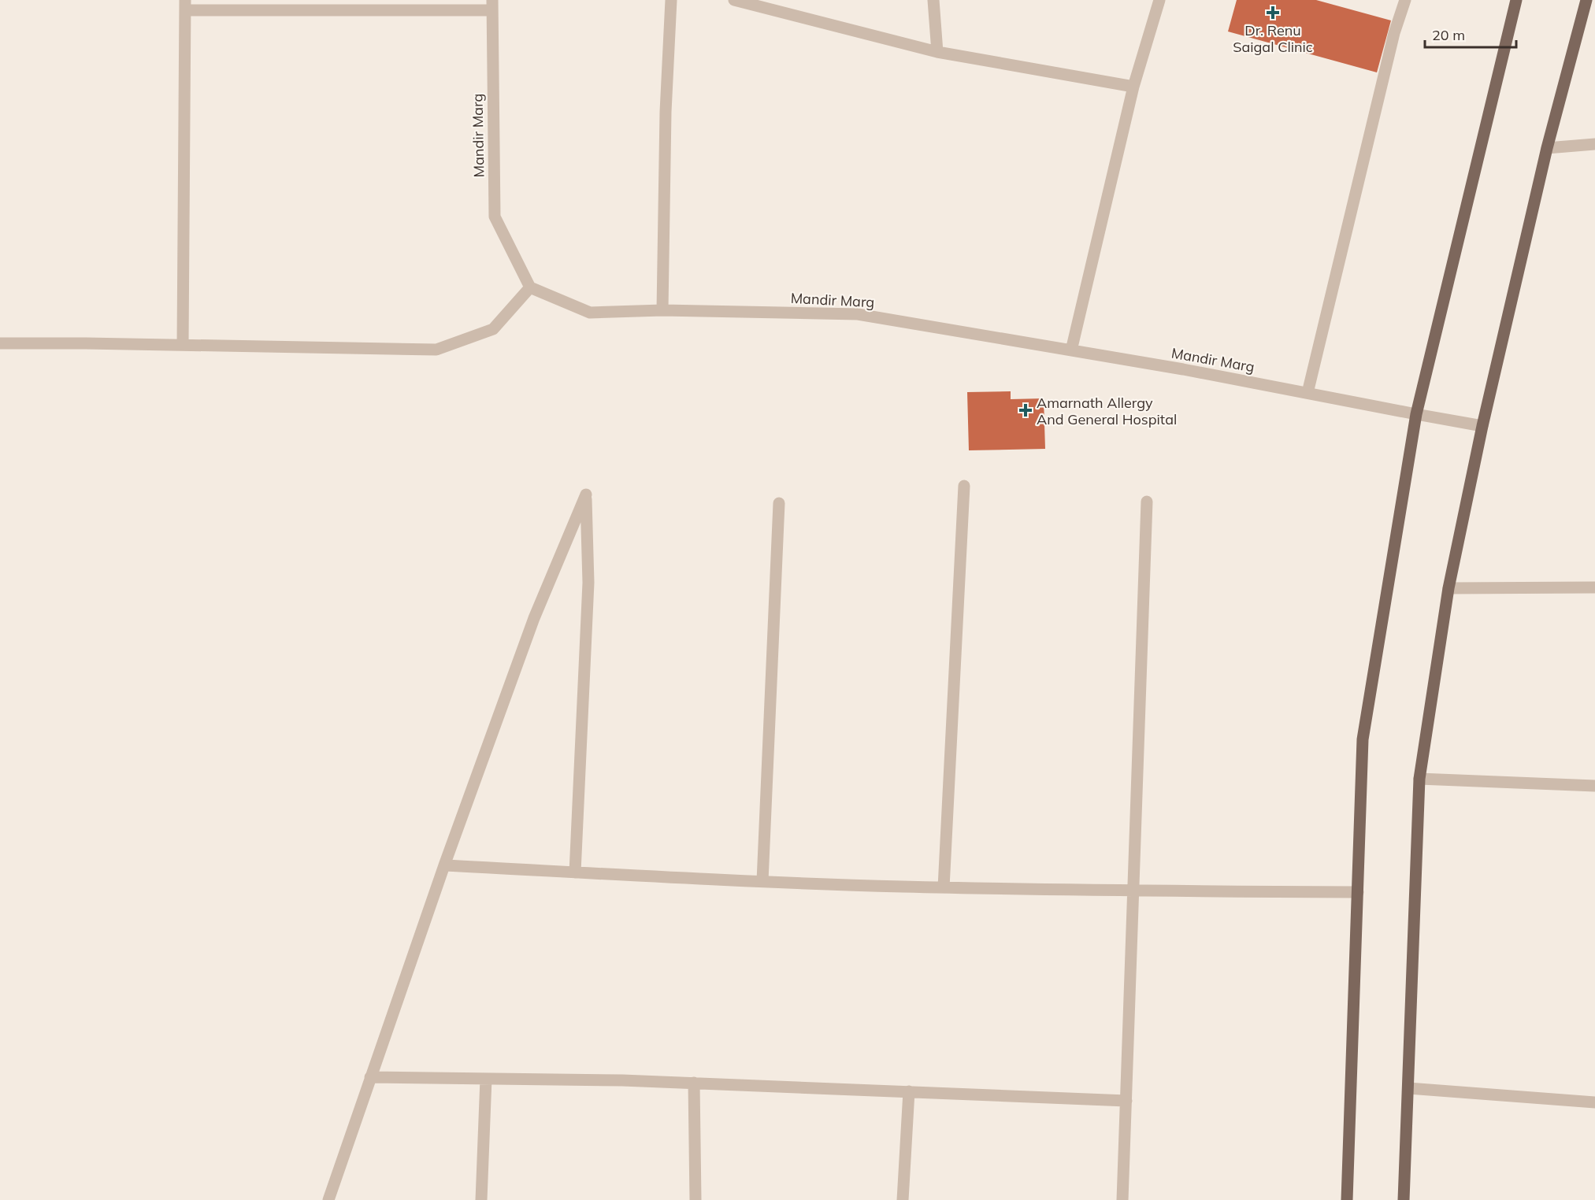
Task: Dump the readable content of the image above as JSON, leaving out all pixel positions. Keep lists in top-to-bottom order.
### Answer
{
  "streets": {
    "street": ["Mandir Marg"]
  },
  "places": {
    "health": ["Dr. Renu Saigal Clinic", "Amarnath Allergy And General Hospital"]
  },
  "scale_bar": "20 m"
}
